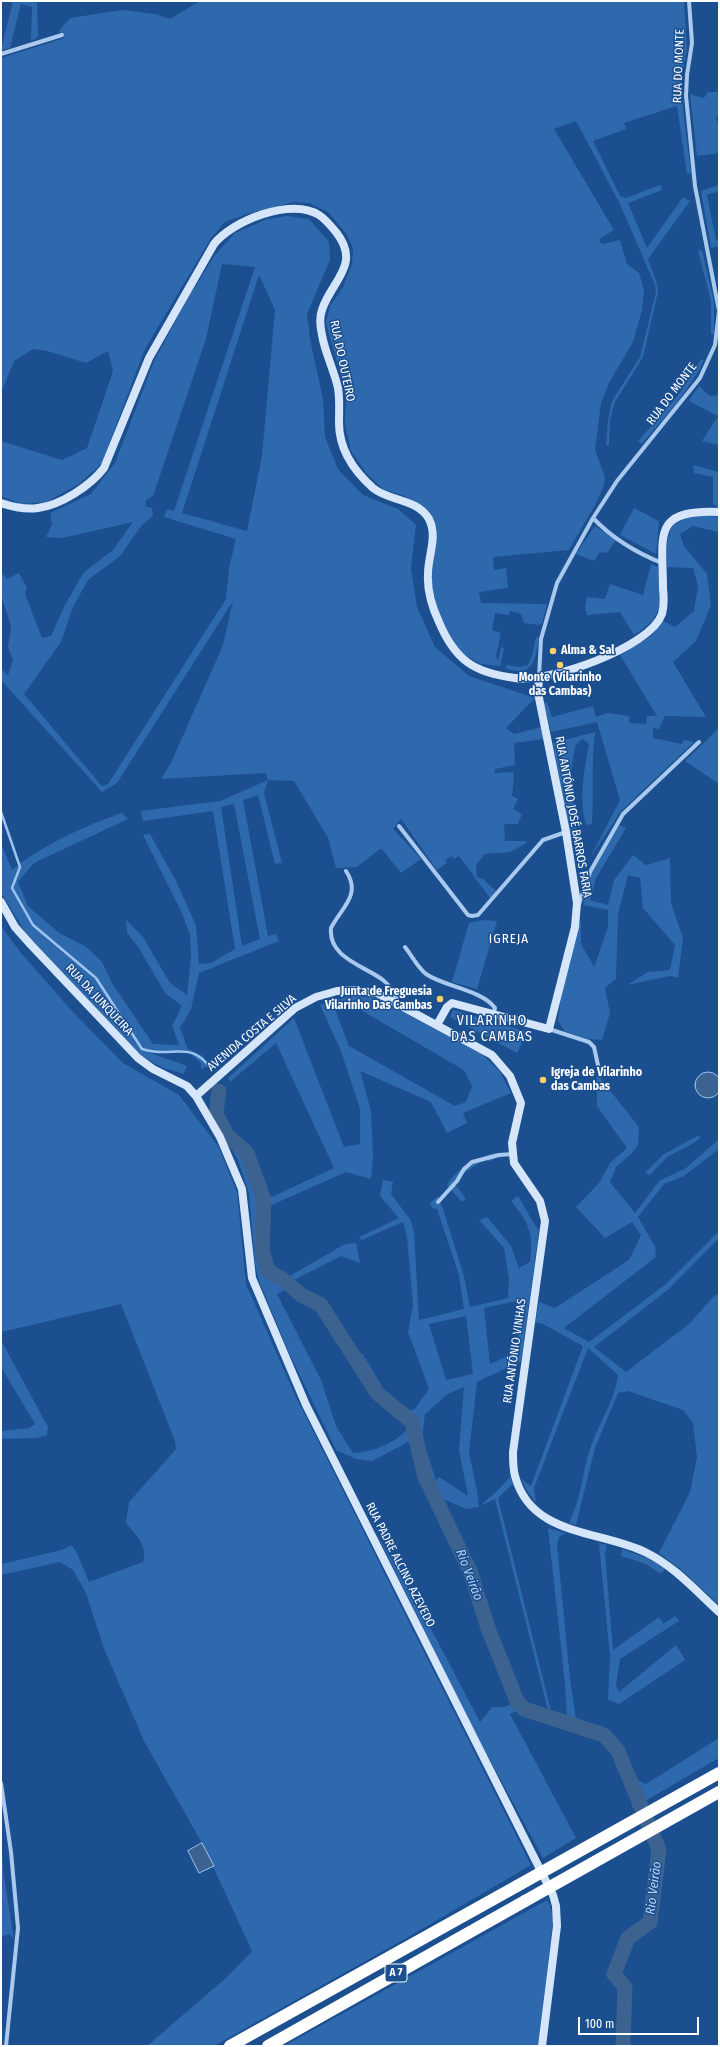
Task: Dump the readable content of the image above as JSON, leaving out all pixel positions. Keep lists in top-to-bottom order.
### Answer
{
  "streets": {
    "highway": ["A 7"],
    "main road": [
      "RUA DO OUTEIRO",
      "RUA ANTÓNIO JOSÉ BARROS FARIA",
      "RUA DA JUNQUEIRA",
      "AVENIDA COSTA E SILVA",
      "RUA ANTÓNIO VINHAS",
      "RUA PADRE ALCINO AZEVEDO"
    ],
    "street": ["RUA DO MONTE"]
  },
  "crossings": [
    ["RUA DO MONTE", "RUA DO OUTEIRO"],
    ["RUA DO MONTE", "RUA ANTÓNIO JOSÉ BARROS FARIA"],
    ["RUA DO OUTEIRO", "RUA ANTÓNIO JOSÉ BARROS FARIA"],
    ["RUA DA JUNQUEIRA", "AVENIDA COSTA E SILVA"],
    ["RUA DA JUNQUEIRA", "RUA PADRE ALCINO AZEVEDO"],
    ["AVENIDA COSTA E SILVA", "RUA ANTÓNIO VINHAS"],
    ["AVENIDA COSTA E SILVA", "RUA PADRE ALCINO AZEVEDO"]
  ],
  "districts": ["IGREJA", "VILARINHO DAS CAMBAS"],
  "water": ["Rio Veirão"],
  "places": [
    "Alma & Sal",
    "Monte (Vilarinho das Cambas)",
    "Junta de Freguesia Vilarinho Das Cambas",
    "Igreja de Vilarinho das Cambas"
  ],
  "scale_bar": "100 m"
}
